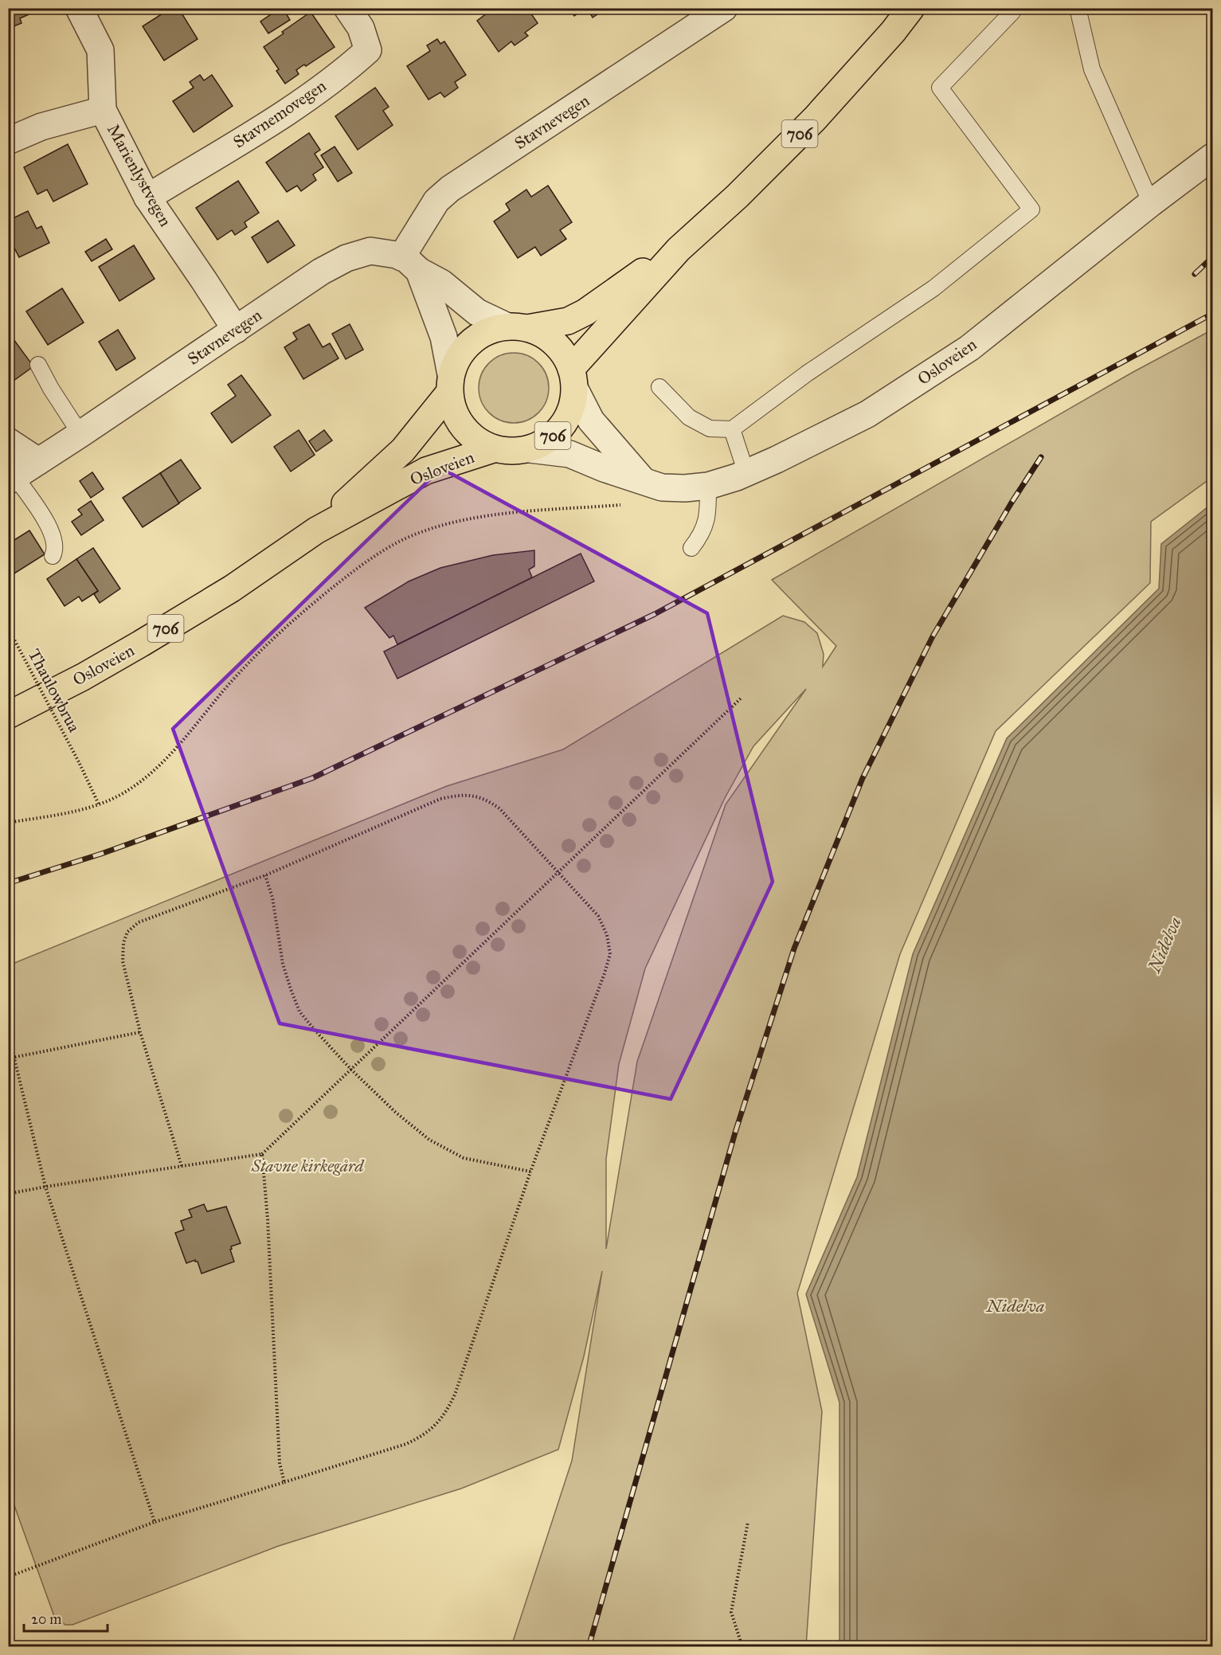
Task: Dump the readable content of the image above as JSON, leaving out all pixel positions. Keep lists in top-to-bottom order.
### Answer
{
  "streets": {
    "highway": ["706", "Osloveien"],
    "street": ["Stavnemovegen", "Stavnevegen", "Marienlystvegen"],
    "path": ["Thaulowbrua"]
  },
  "crossings": [
    ["Stavnemovegen", "Marienlystvegen"],
    ["Stavnevegen", "706"],
    ["Stavnevegen", "Marienlystvegen"],
    ["Stavnevegen", "Osloveien"],
    ["706", "Osloveien"]
  ],
  "water": ["Nidelva"],
  "parks": ["Stavne kirkegård"],
  "scale_bar": "20 m"
}
